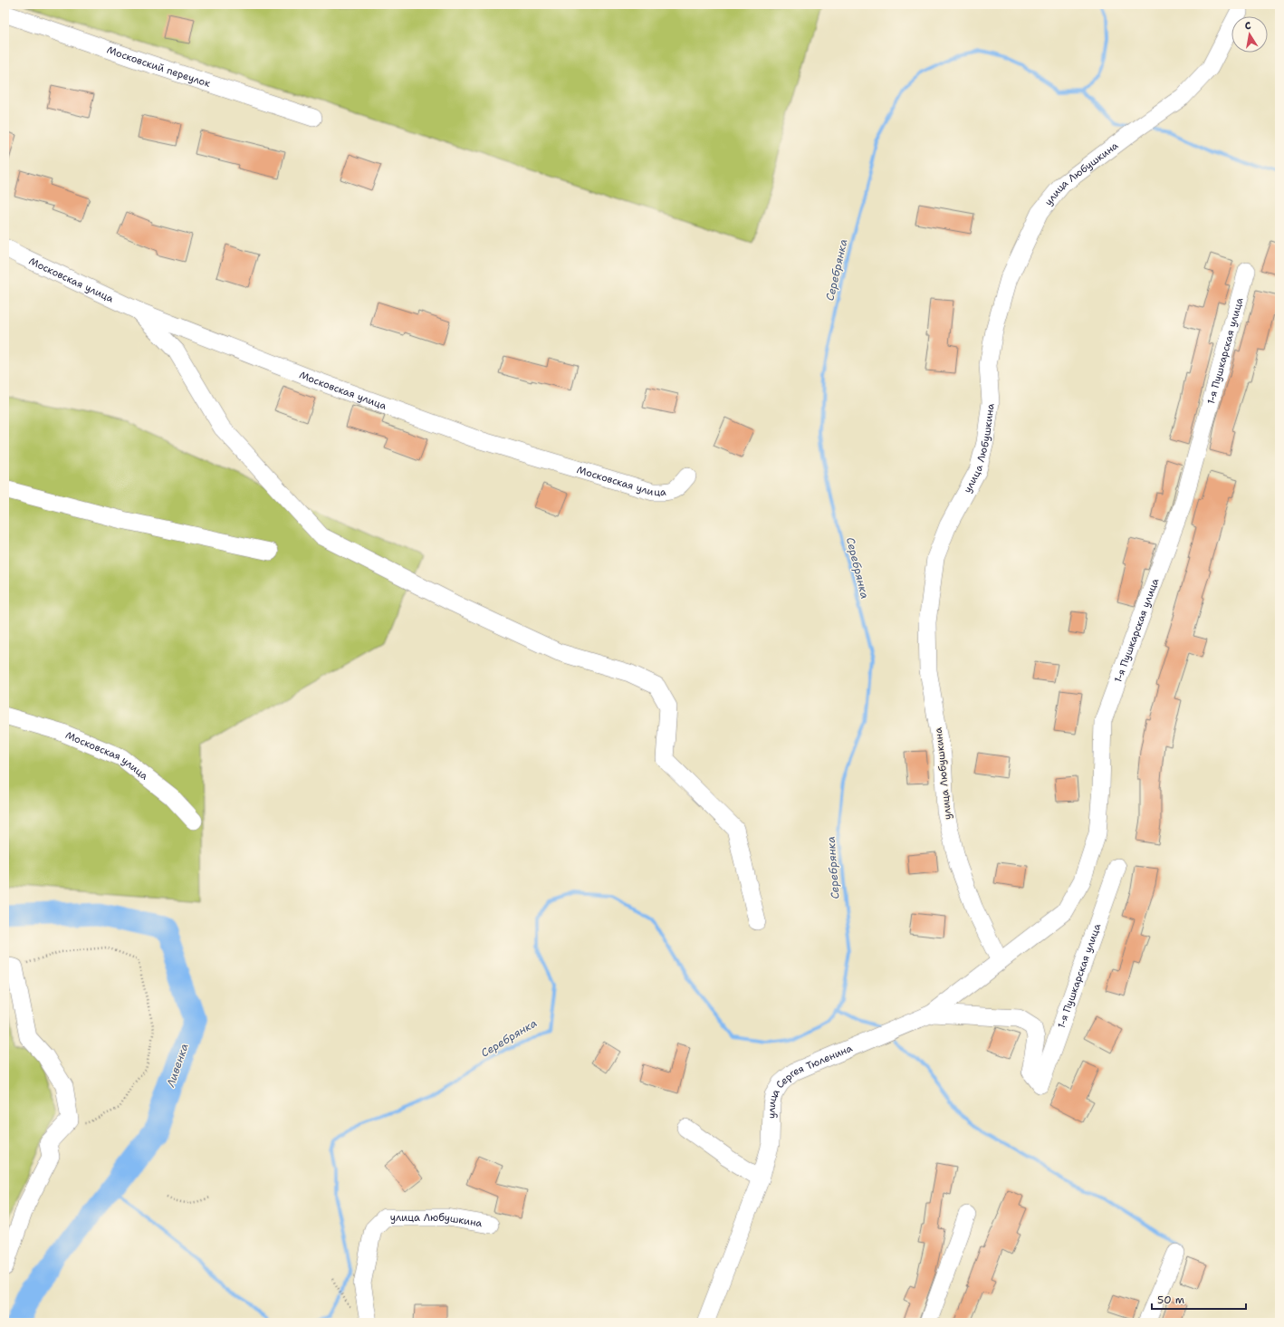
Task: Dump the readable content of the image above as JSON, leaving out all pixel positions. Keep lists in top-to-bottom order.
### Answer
{
  "streets": {
    "street": [
      "Московский переулок",
      "улица Любушкина",
      "Московская улица",
      "1-я Пушкарская улица",
      "улица Сергея Тюленина"
    ]
  },
  "crossings": [
    ["улица Любушкина", "1-я Пушкарская улица"],
    ["улица Любушкина", "улица Сергея Тюленина"],
    ["1-я Пушкарская улица", "улица Сергея Тюленина"]
  ],
  "water": ["Серебрянка", "Ливенка"],
  "scale_bar": "50 m",
  "north": "top"
}
